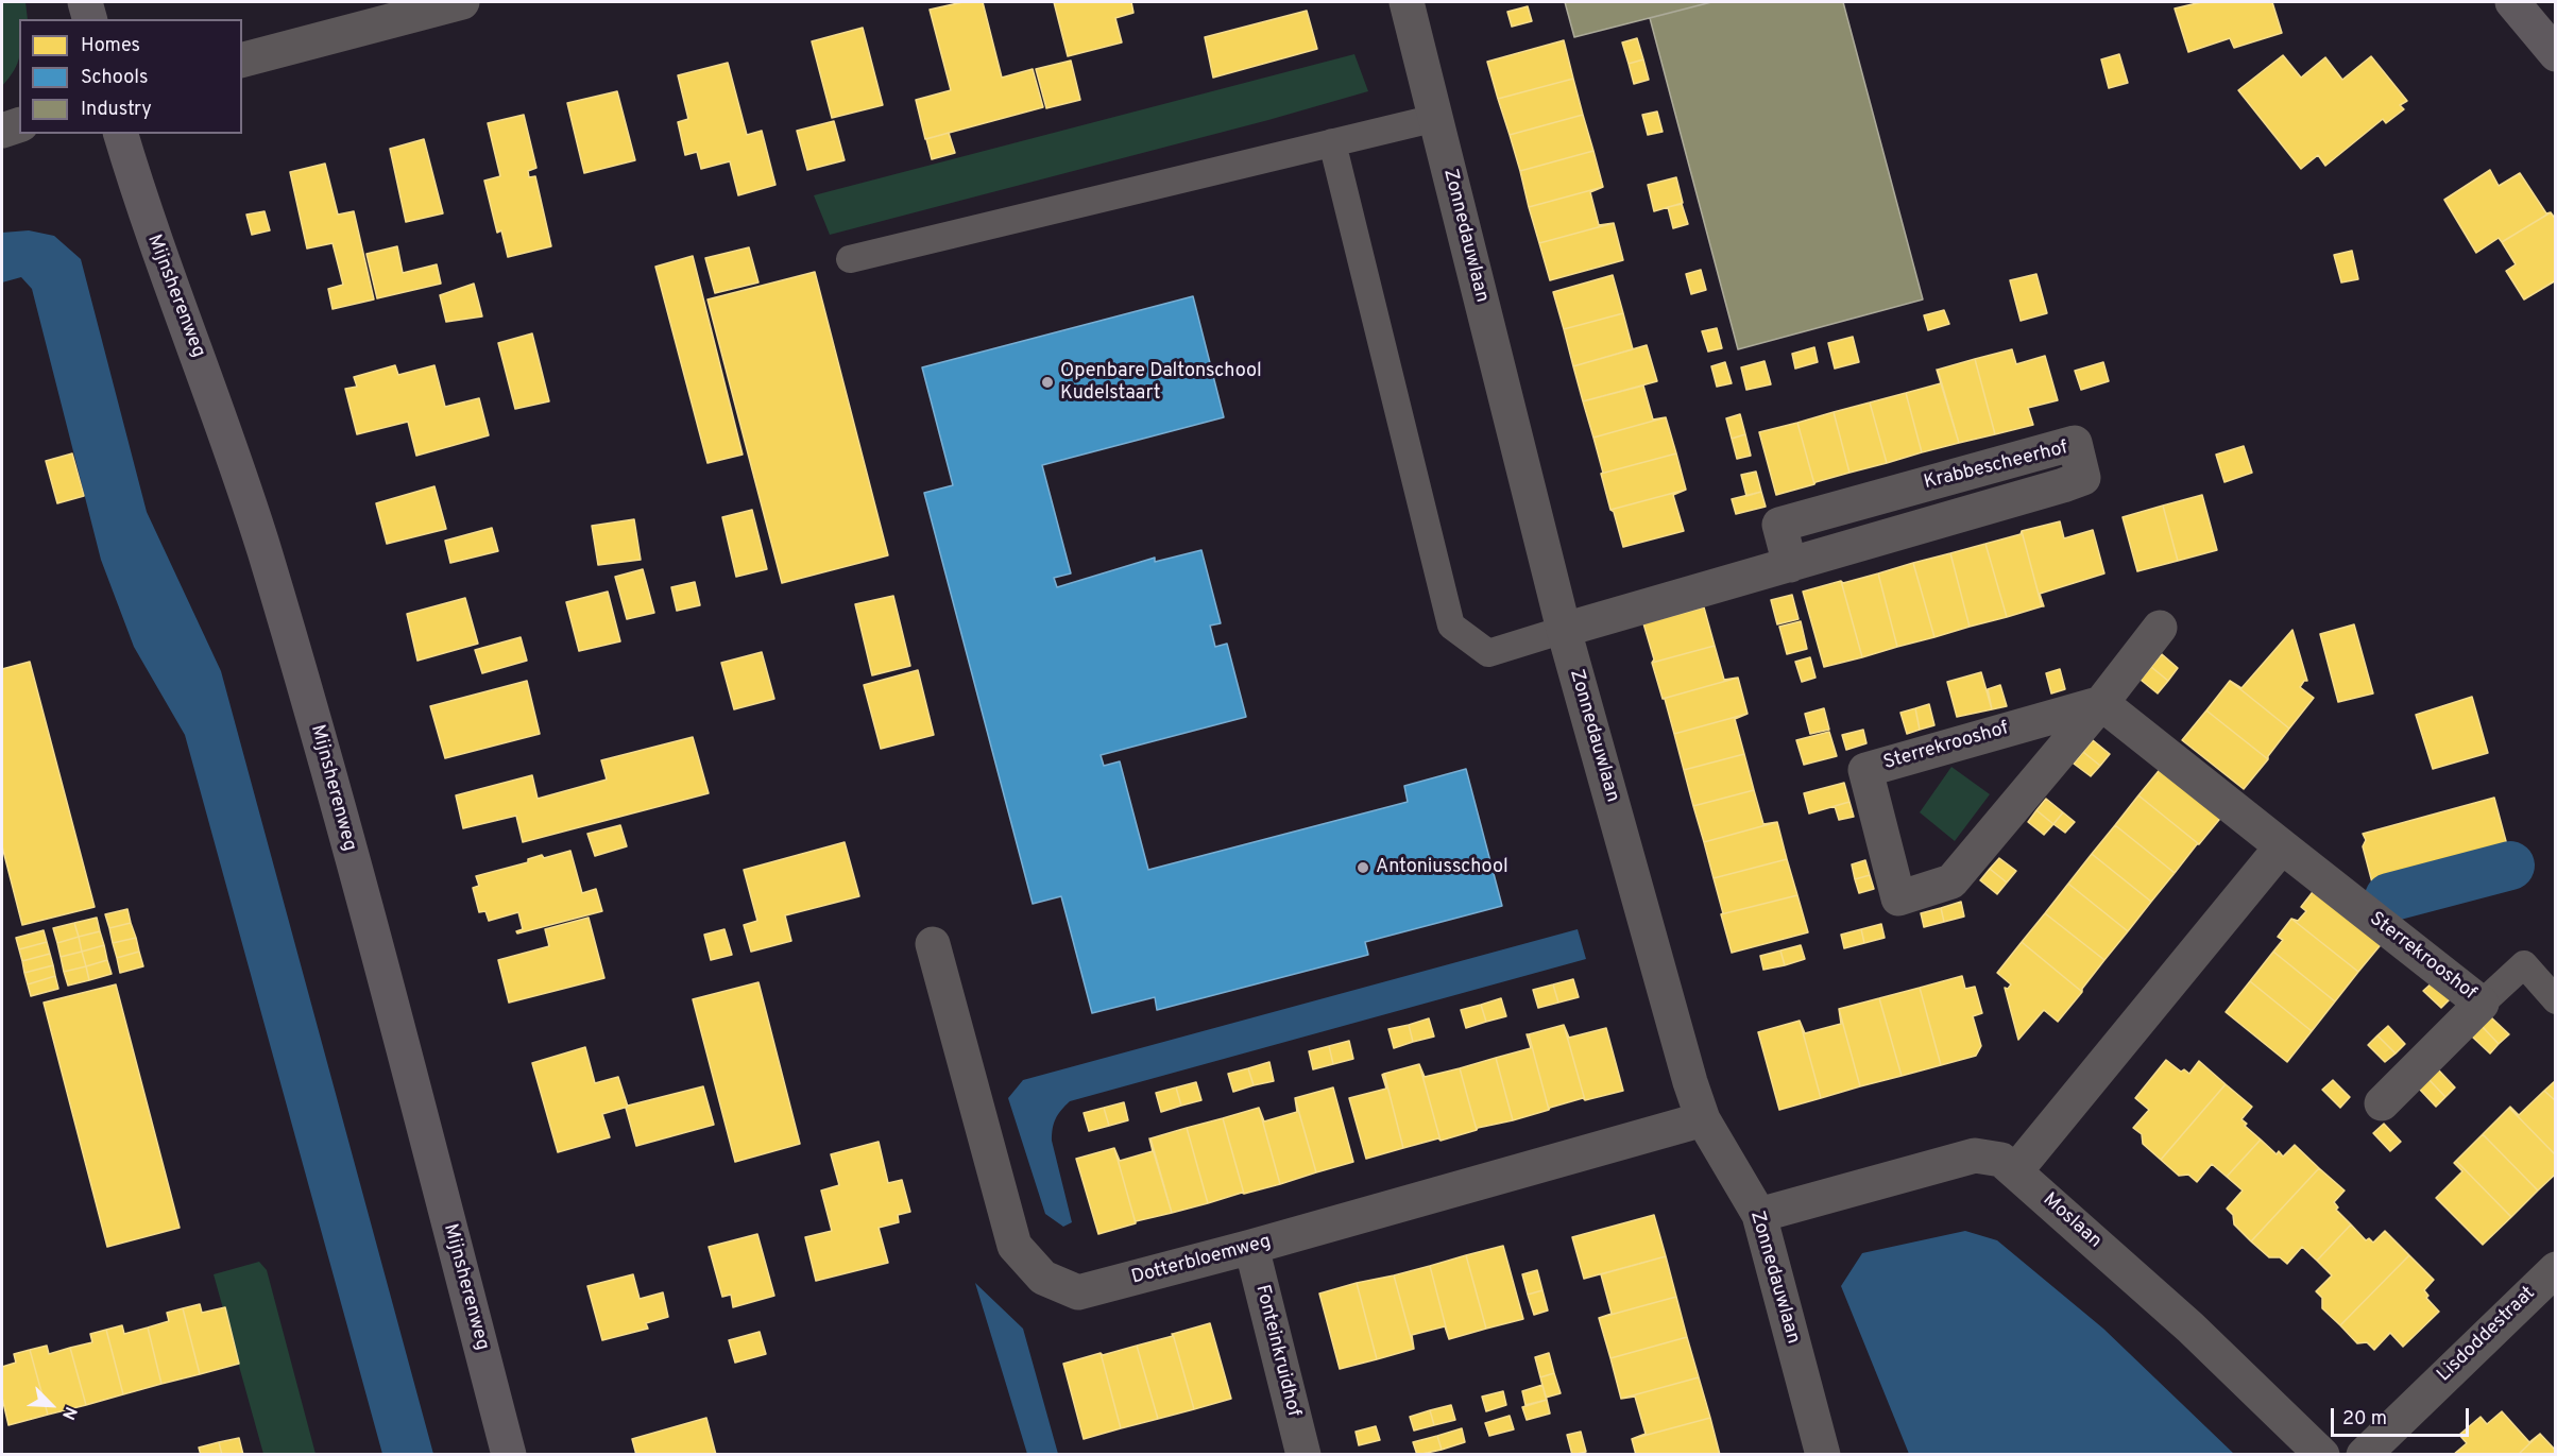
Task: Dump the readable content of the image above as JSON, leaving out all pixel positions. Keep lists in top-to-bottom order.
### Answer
{
  "streets": {
    "street": [
      "Zonnedauwlaan",
      "Mijnsherenweg",
      "Krabbescheerhof",
      "Sterrekrooshof",
      "Moslaan",
      "Dotterbloemweg",
      "Lisdoddestraat",
      "Fonteinkruidhof"
    ]
  },
  "crossings": [
    ["Zonnedauwlaan", "Krabbescheerhof"],
    ["Zonnedauwlaan", "Moslaan"],
    ["Zonnedauwlaan", "Dotterbloemweg"],
    ["Dotterbloemweg", "Fonteinkruidhof"]
  ],
  "places": ["Openbare Daltonschool Kudelstaart", "Antoniusschool"],
  "legend": ["Homes", "Schools", "Industry"],
  "scale_bar": "20 m",
  "north": "bottom right"
}
